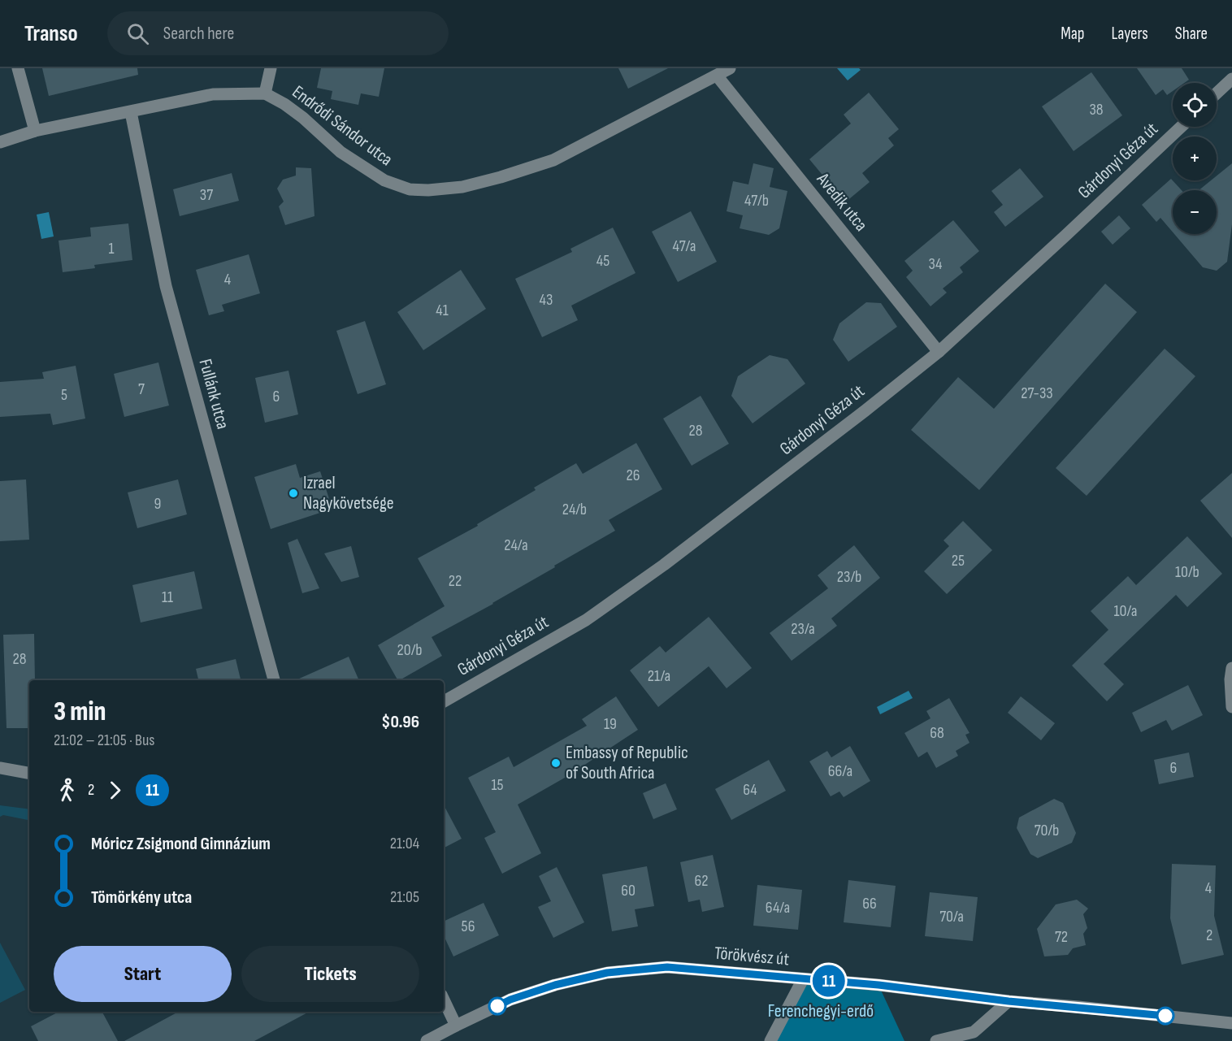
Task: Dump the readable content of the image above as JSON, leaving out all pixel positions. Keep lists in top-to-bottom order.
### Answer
{
  "streets": {
    "street": [
      "Endrődi Sándor utca",
      "Gárdonyi Géza út",
      "Avedik utca",
      "Fullánk utca",
      "Törökvész út"
    ]
  },
  "crossings": [
    ["Endrődi Sándor utca", "Avedik utca"],
    ["Endrődi Sándor utca", "Fullánk utca"],
    ["Gárdonyi Géza út", "Avedik utca"]
  ],
  "parks": ["Ferenchegyi-erdő"],
  "places": ["Izrael Nagykövetsége", "Embassy of Republic of South Africa"],
  "lines": ["bus line 11"],
  "house_numbers": [
    "38",
    "37",
    "47/b",
    "47/a",
    "1",
    "45",
    "34",
    "4",
    "43",
    "41",
    "7",
    "27-33",
    "5",
    "6",
    "28",
    "26",
    "9",
    "24/b",
    "24/a",
    "25",
    "10/b",
    "23/b",
    "22",
    "11",
    "10/a",
    "23/a",
    "20/b",
    "28",
    "21/a",
    "19",
    "68",
    "6",
    "66/a",
    "15",
    "64",
    "70/b",
    "62",
    "4",
    "60",
    "66",
    "64/a",
    "70/a",
    "56",
    "2",
    "72"
  ],
  "page": {
    "header": "Transo",
    "search": "Search here",
    "nav": ["Map", "Layers", "Share"],
    "on_map": "11",
    "map_buttons": ["+", "−"],
    "heading": ["3 min", "21:02 – 21:05 · Bus", "$0.96"],
    "legs": ["2", "11"],
    "list": [
      {
        "name": "Móricz Zsigmond Gimnázium",
        "value": "21:04"
      },
      {
        "name": "Tömörkény utca",
        "value": "21:05"
      }
    ],
    "buttons": ["Start", "Tickets"]
  }
}
